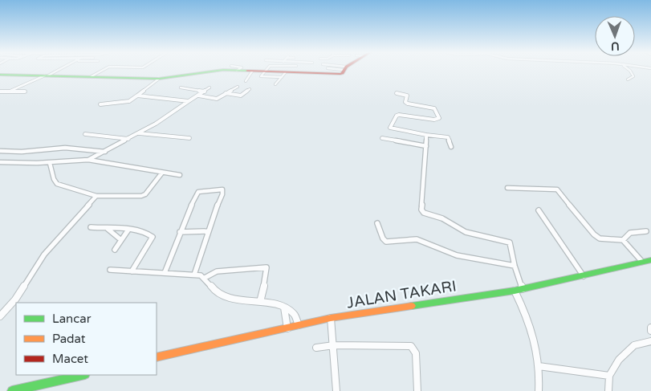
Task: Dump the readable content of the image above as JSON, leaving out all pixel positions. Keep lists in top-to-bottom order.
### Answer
{
  "streets": {
    "street": ["JALAN TAKARI"]
  },
  "legend": ["Lancar", "Padat", "Macet"],
  "north": "bottom"
}
